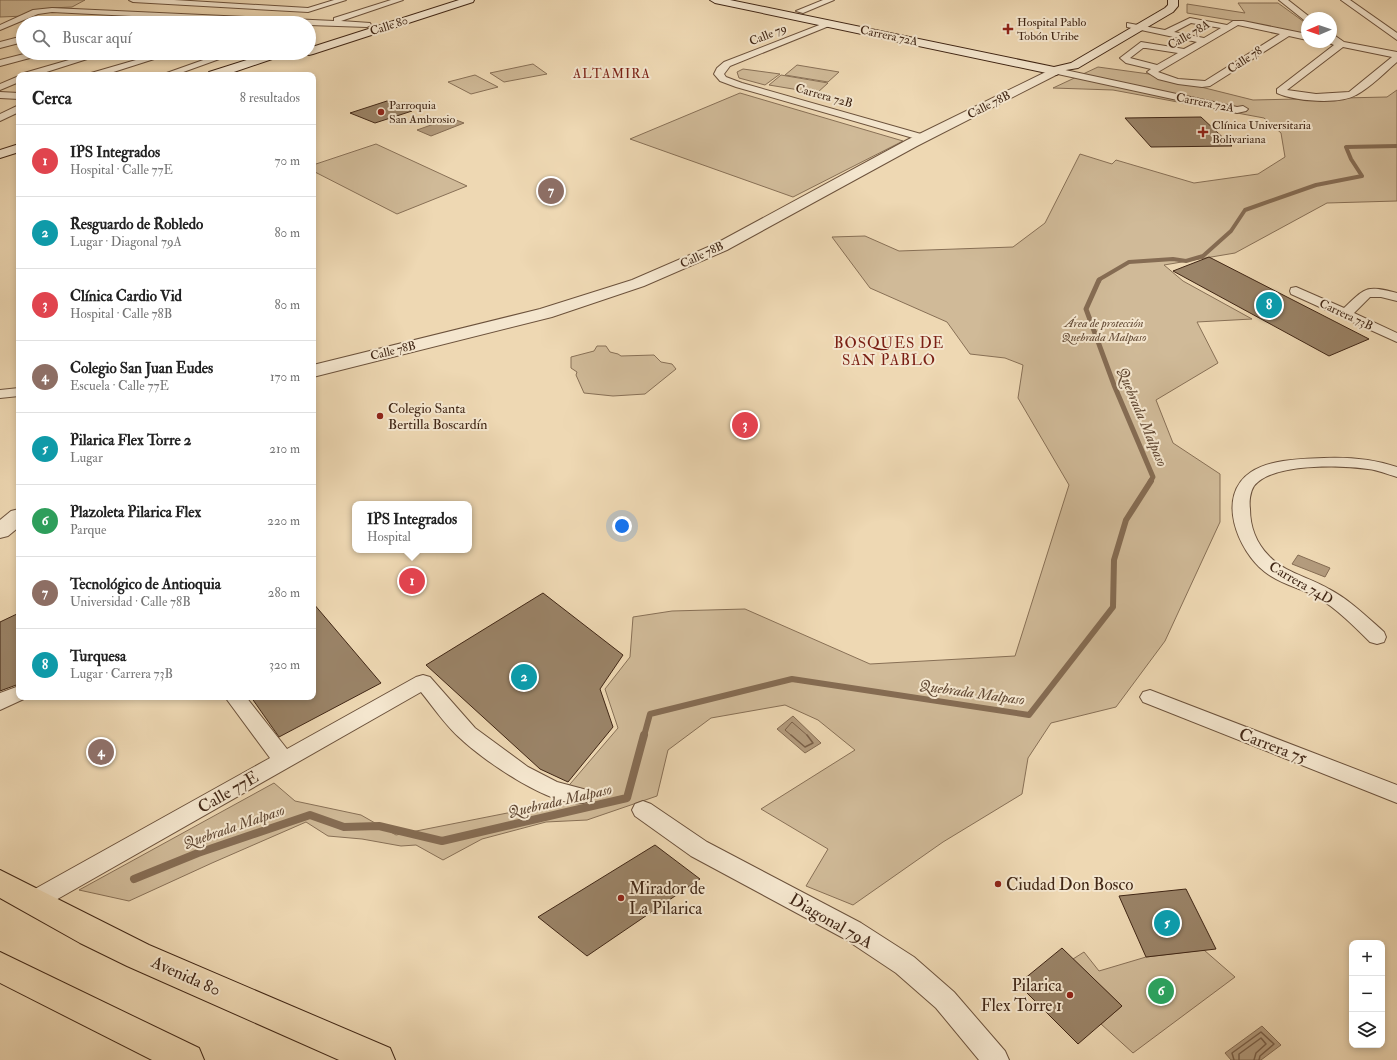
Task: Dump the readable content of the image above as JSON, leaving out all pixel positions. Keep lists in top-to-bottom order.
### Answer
{
  "streets": {
    "main road": [
      "Calle 80",
      "Carrera 72A",
      "Calle 78B",
      "Avenida 80"
    ],
    "street": [
      "Calle 79",
      "Calle 78A",
      "Calle 78",
      "Carrera 72B",
      "Carrera 73B",
      "Carrera 74D",
      "Carrera 75",
      "Calle 77E",
      "Diagonal 79A"
    ]
  },
  "crossings": [
    ["Calle 79", "Carrera 72A"],
    ["Calle 79", "Carrera 72B"],
    ["Calle 78A", "Carrera 72A"],
    ["Calle 78A", "Calle 78"],
    ["Carrera 72A", "Calle 78"],
    ["Carrera 72A", "Calle 78B"],
    ["Carrera 72B", "Calle 78B"],
    ["Calle 77E", "Avenida 80"]
  ],
  "districts": ["ALTAMIRA", "BOSQUES DE SAN PABLO"],
  "water": ["Quebrada Malpaso"],
  "parks": ["Área de protección Quebrada Malpaso"],
  "places": {
    "health": ["Hospital Pablo Tobón Uribe", "Clínica Universitaria Bolivariana"],
    "other": [
      "Parroquia San Ambrosio",
      "Colegio Santa Bertilla Boscardín",
      "Ciudad Don Bosco",
      "Mirador de La Pilarica",
      "Pilarica Flex Torre 1"
    ]
  },
  "north": "left",
  "page": {
    "search": "Buscar aquí",
    "heading": ["Cerca", "8 resultados"],
    "list": [
      {
        "mark": "1",
        "name": "IPS Integrados",
        "note": "Hospital · Calle 77E",
        "value": "70 m"
      },
      {
        "mark": "2",
        "name": "Resguardo de Robledo",
        "note": "Lugar · Diagonal 79A",
        "value": "80 m"
      },
      {
        "mark": "3",
        "name": "Clínica Cardio Vid",
        "note": "Hospital · Calle 78B",
        "value": "80 m"
      },
      {
        "mark": "4",
        "name": "Colegio San Juan Eudes",
        "note": "Escuela · Calle 77E",
        "value": "170 m"
      },
      {
        "mark": "5",
        "name": "Pilarica Flex Torre 2",
        "note": "Lugar",
        "value": "210 m"
      },
      {
        "mark": "6",
        "name": "Plazoleta Pilarica Flex",
        "note": "Parque",
        "value": "220 m"
      },
      {
        "mark": "7",
        "name": "Tecnológico de Antioquia",
        "note": "Universidad · Calle 78B",
        "value": "280 m"
      },
      {
        "mark": "8",
        "name": "Turquesa",
        "note": "Lugar · Carrera 73B",
        "value": "320 m"
      }
    ],
    "pins": [
      "7",
      "8",
      "3",
      "1",
      "2",
      "4",
      "5",
      "6"
    ],
    "popup": ["IPS Integrados", "Hospital"],
    "map_buttons": ["+", "−"]
  }
}
